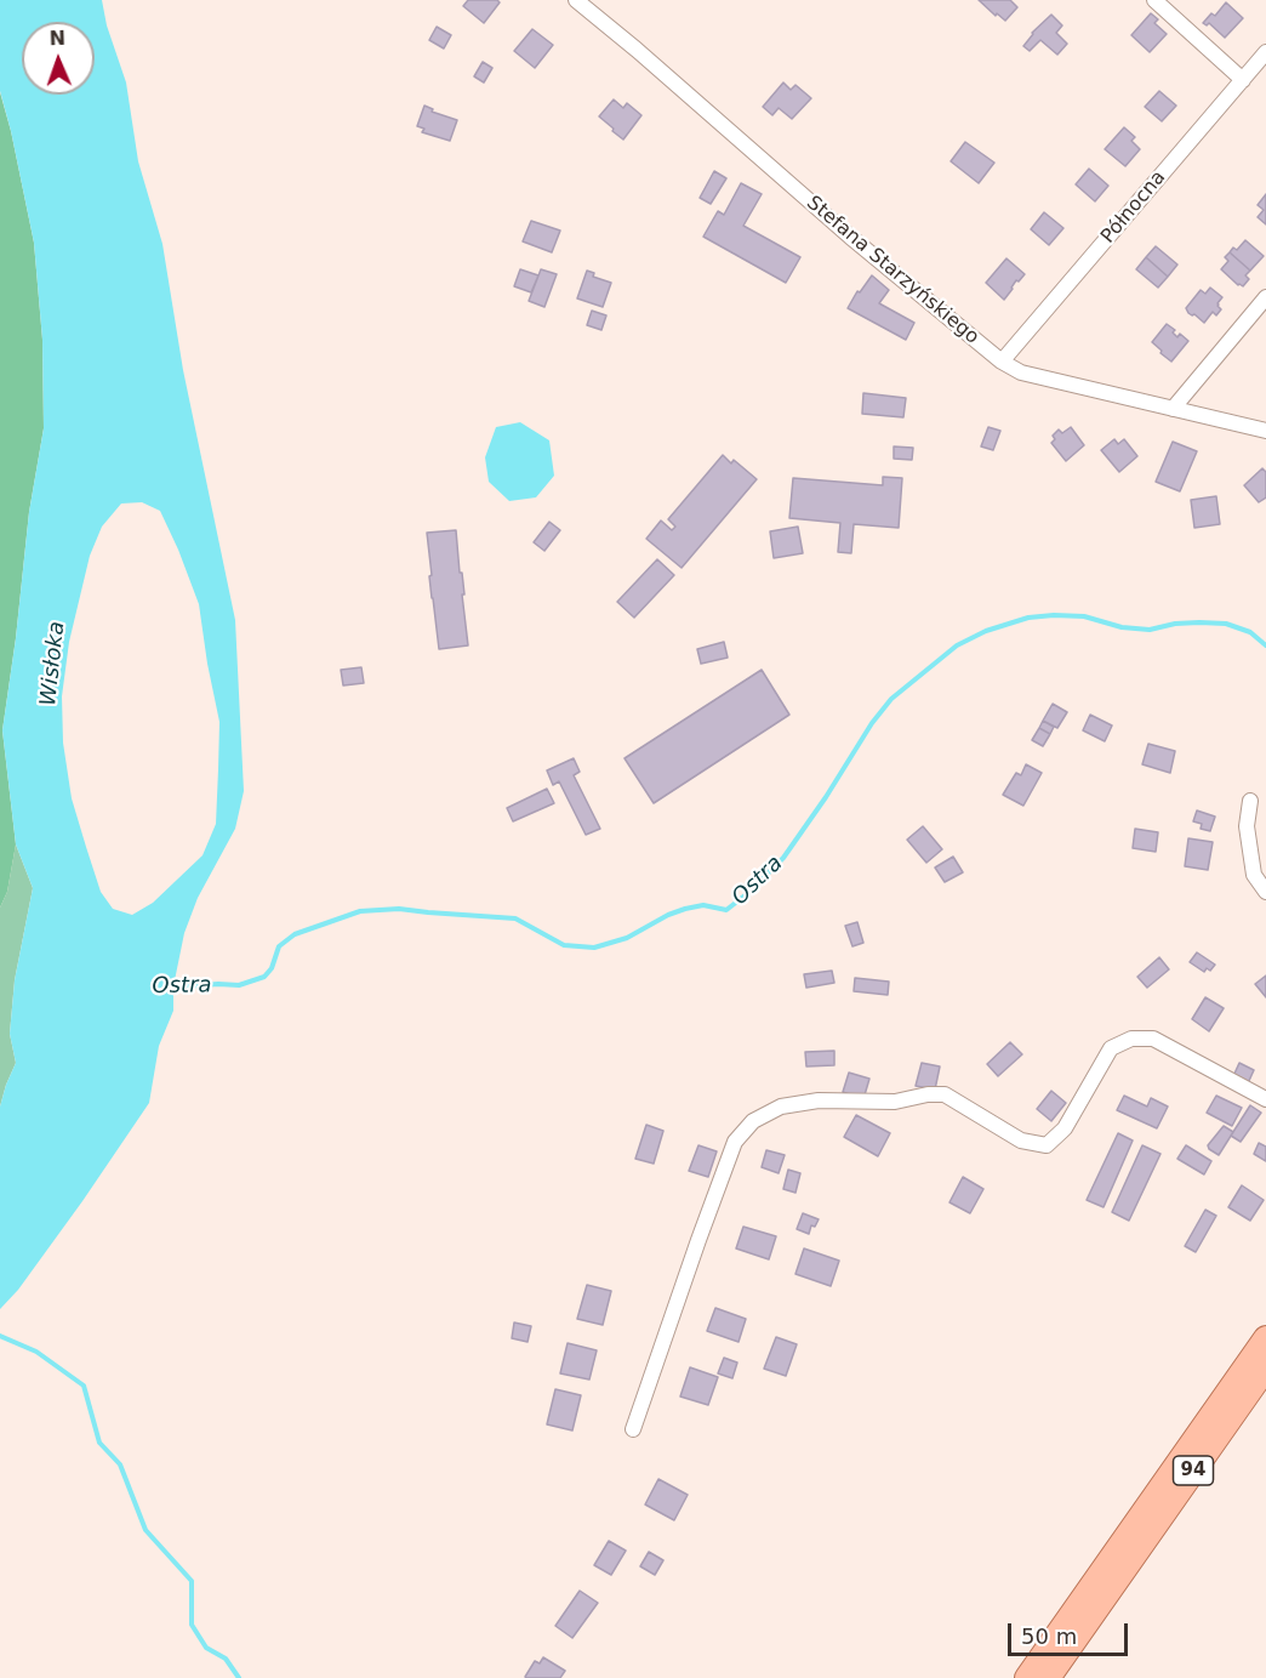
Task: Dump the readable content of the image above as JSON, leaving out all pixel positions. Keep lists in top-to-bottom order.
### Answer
{
  "streets": {
    "main road": ["94"],
    "street": ["Północna", "Stefana Starzyńskiego"]
  },
  "crossings": [
    ["Północna", "Stefana Starzyńskiego"]
  ],
  "water": ["Wisłoka", "Ostra"],
  "scale_bar": "50 m",
  "north": "top"
}
